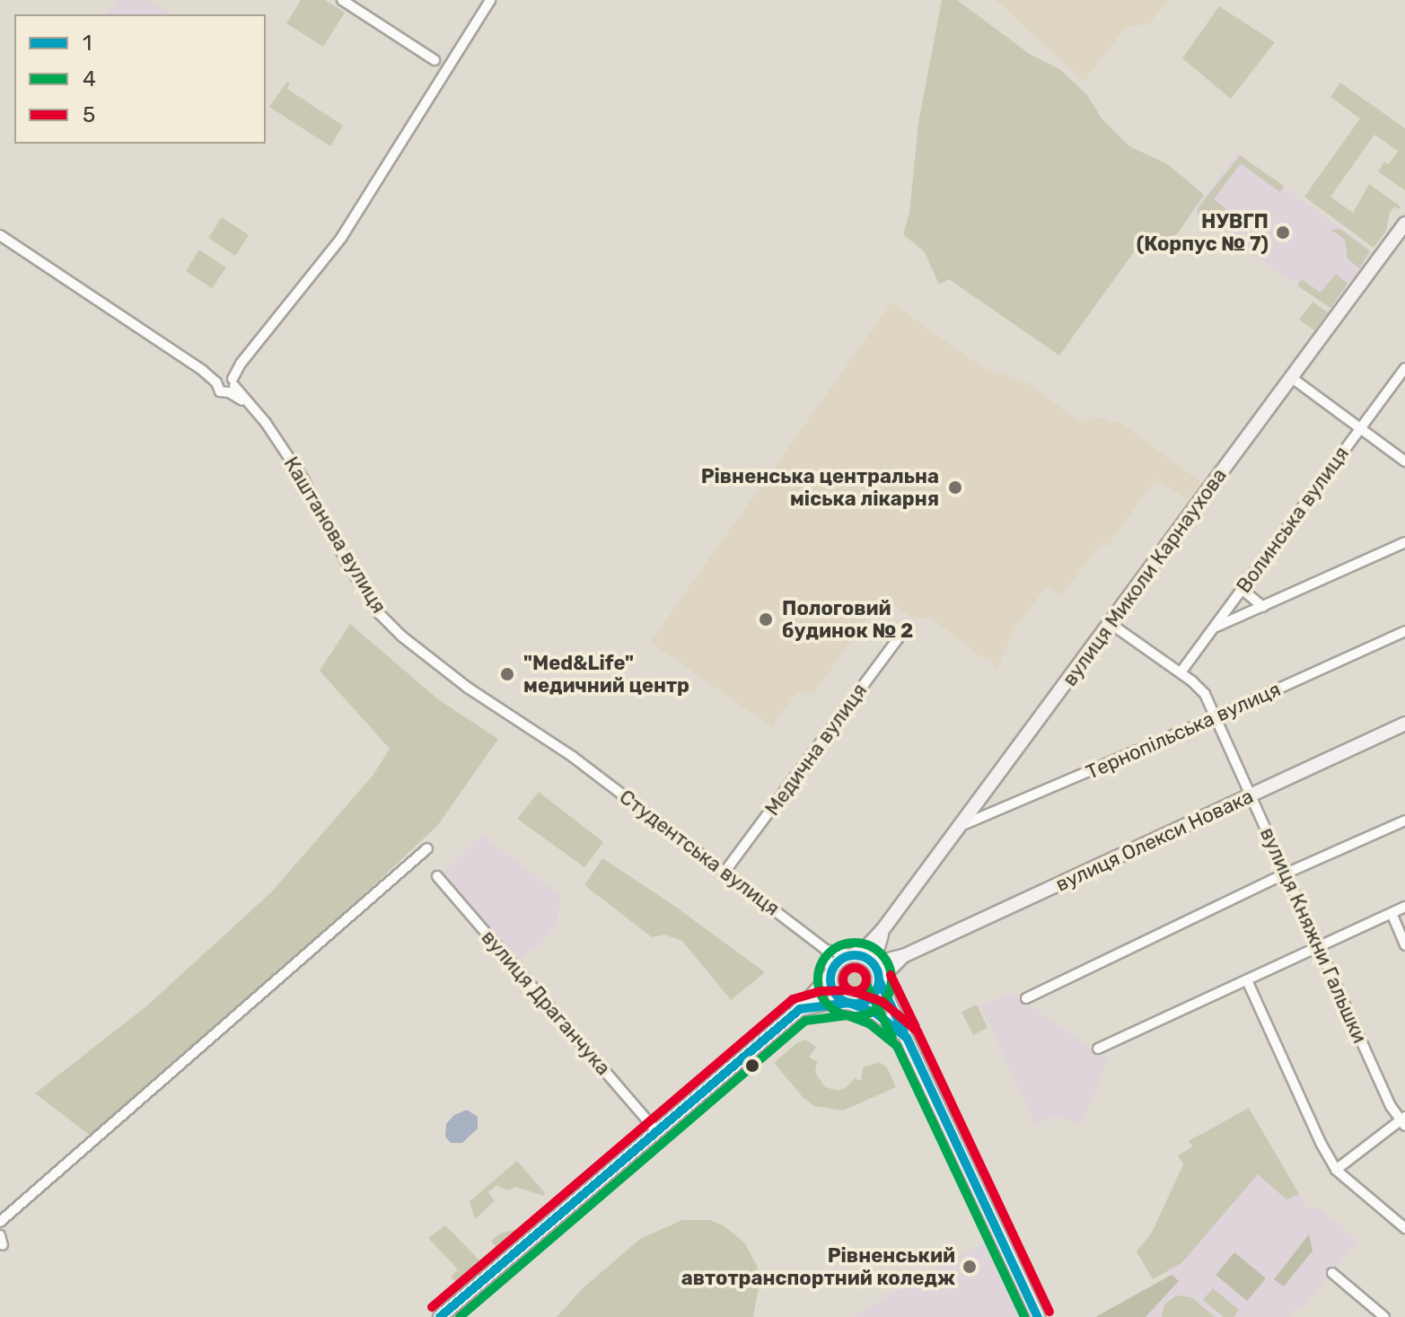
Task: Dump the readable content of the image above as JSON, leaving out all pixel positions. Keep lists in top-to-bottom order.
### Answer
{
  "streets": {
    "main road": ["вулиця Миколи Карнаухова", "вулиця Олекси Новака"],
    "street": [
      "Волинська вулиця",
      "Каштанова вулиця",
      "Тернопільська вулиця",
      "Медична вулиця",
      "Студентська вулиця",
      "вулиця Княжни Гальшки",
      "вулиця Драганчука"
    ]
  },
  "crossings": [
    ["Волинська вулиця", "вулиця Княжни Гальшки"],
    ["Каштанова вулиця", "Студентська вулиця"],
    ["вулиця Миколи Карнаухова", "Тернопільська вулиця"],
    ["вулиця Миколи Карнаухова", "вулиця Олекси Новака"],
    ["вулиця Миколи Карнаухова", "вулиця Княжни Гальшки"],
    ["Тернопільська вулиця", "вулиця Княжни Гальшки"],
    ["Медична вулиця", "Студентська вулиця"],
    ["вулиця Олекси Новака", "вулиця Княжни Гальшки"]
  ],
  "places": [
    "НУВГП (Корпус № 7)",
    "Рівненська центральна міська лікарня",
    "Пологовий будинок № 2",
    "\"Med&Life\" медичний центр",
    "Рівненський автотранспортний коледж"
  ],
  "lines": ["transit line 4", "transit line 1", "transit line 5"],
  "legend": ["1", "4", "5"]
}
